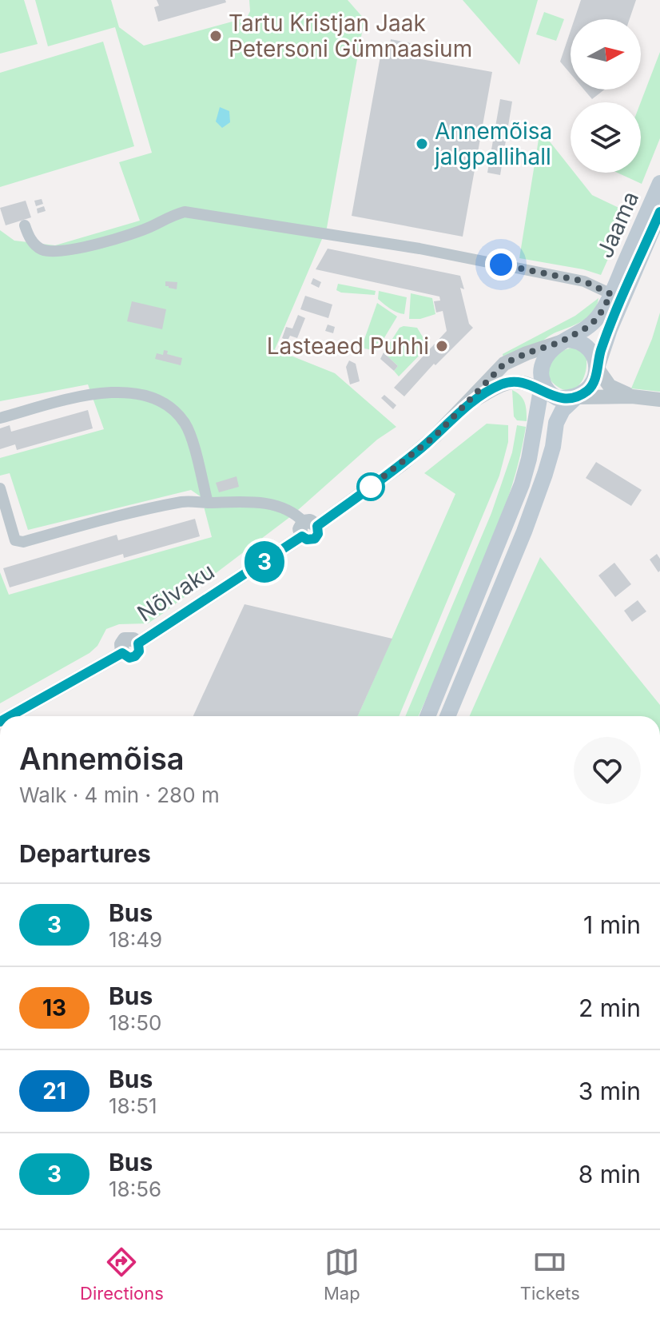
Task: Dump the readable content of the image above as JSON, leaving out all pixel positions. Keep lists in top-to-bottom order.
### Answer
{
  "streets": {
    "main road": ["Jaama"],
    "street": ["Nõlvaku"]
  },
  "crossings": [
    ["Jaama", "Nõlvaku"]
  ],
  "places": ["Tartu Kristjan Jaak Petersoni Gümnaasium", "Annemõisa jalgpallihall", "Lasteaed Puhhi"],
  "lines": ["bus line 3"],
  "north": "right",
  "page": {
    "on_map": "3",
    "heading": [
      ["Annemõisa", "Walk · 4 min · 280 m"],
      "Departures"
    ],
    "list": [
      {
        "mark": "3",
        "name": "Bus",
        "note": "18:49",
        "value": "1 min"
      },
      {
        "mark": "13",
        "name": "Bus",
        "note": "18:50",
        "value": "2 min"
      },
      {
        "mark": "21",
        "name": "Bus",
        "note": "18:51",
        "value": "3 min"
      },
      {
        "mark": "3",
        "name": "Bus",
        "note": "18:56",
        "value": "8 min"
      }
    ],
    "tabs": ["Directions", "Map", "Tickets"]
  }
}
